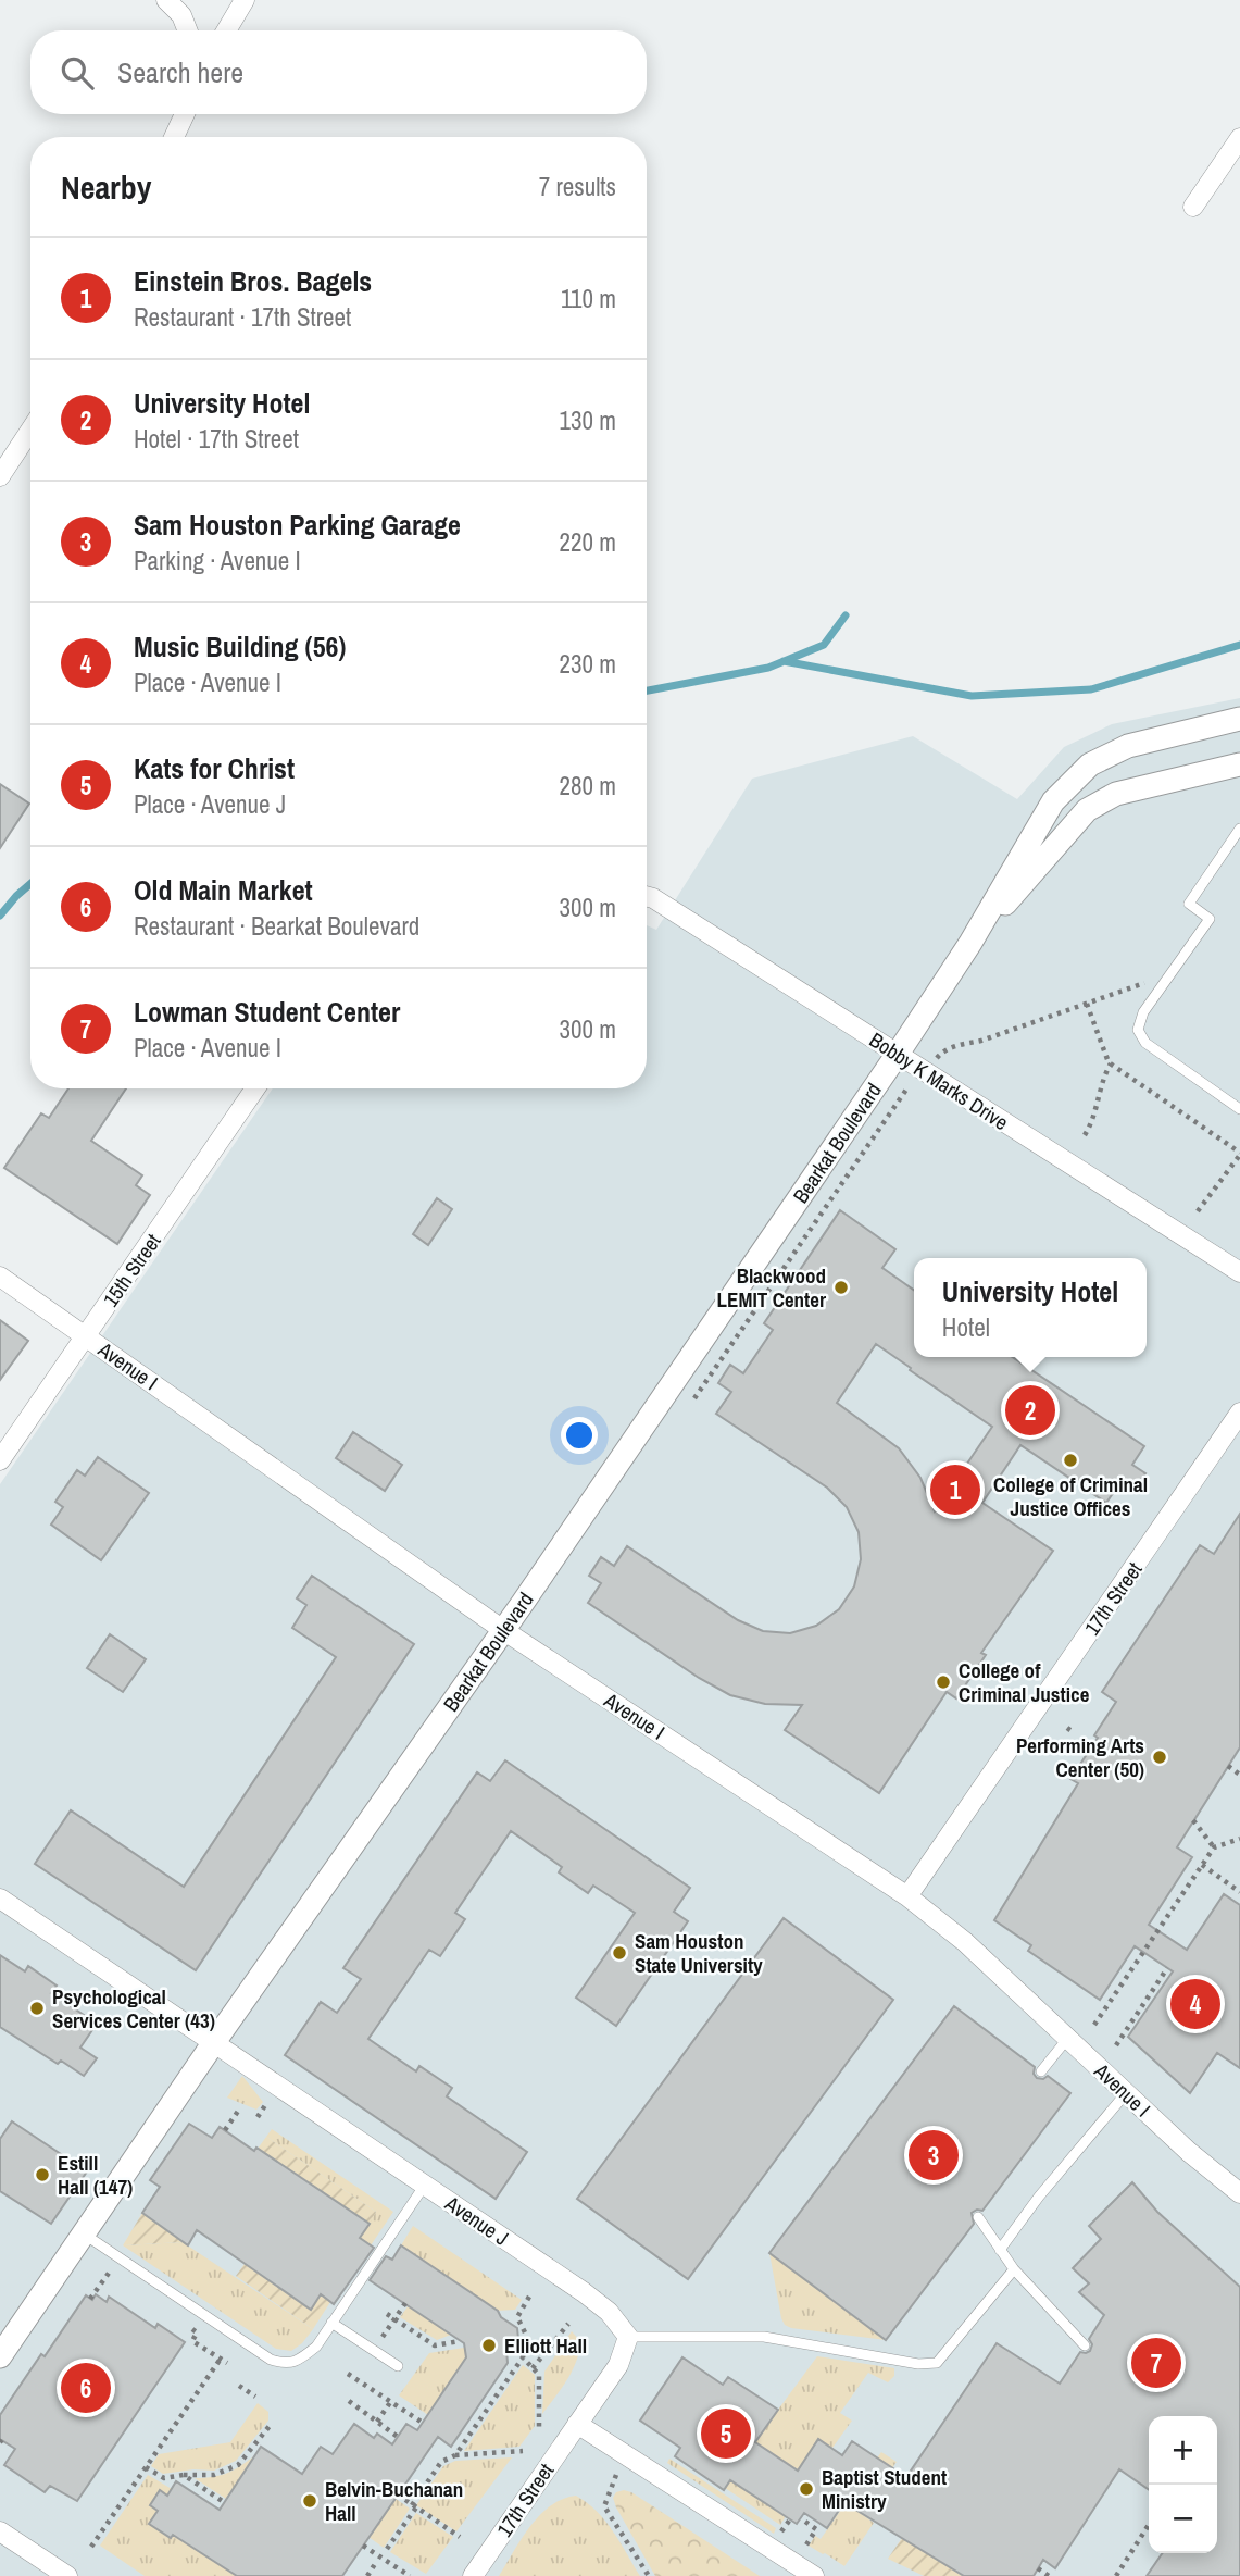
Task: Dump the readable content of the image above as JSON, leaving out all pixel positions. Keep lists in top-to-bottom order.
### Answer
{
  "streets": {
    "street": [
      "Bobby K Marks Drive",
      "Bearkat Boulevard",
      "15th Street",
      "Avenue I",
      "17th Street",
      "Avenue J"
    ]
  },
  "crossings": [
    ["Bobby K Marks Drive", "Bearkat Boulevard"],
    ["Bearkat Boulevard", "Avenue I"],
    ["Bearkat Boulevard", "Avenue J"],
    ["15th Street", "Avenue I"],
    ["Avenue I", "17th Street"]
  ],
  "places": [
    "Blackwood LEMIT Center",
    "College of Criminal Justice Offices",
    "College of Criminal Justice",
    "Performing Arts Center (50)",
    "Sam Houston State University",
    "Psychological Services Center (43)",
    "Estill Hall (147)",
    "Elliott Hall",
    "Baptist Student Ministry",
    "Belvin-Buchanan Hall"
  ],
  "page": {
    "search": "Search here",
    "heading": ["Nearby", "7 results"],
    "list": [
      {
        "mark": "1",
        "name": "Einstein Bros. Bagels",
        "note": "Restaurant · 17th Street",
        "value": "110 m"
      },
      {
        "mark": "2",
        "name": "University Hotel",
        "note": "Hotel · 17th Street",
        "value": "130 m"
      },
      {
        "mark": "3",
        "name": "Sam Houston Parking Garage",
        "note": "Parking · Avenue I",
        "value": "220 m"
      },
      {
        "mark": "4",
        "name": "Music Building (56)",
        "note": "Place · Avenue I",
        "value": "230 m"
      },
      {
        "mark": "5",
        "name": "Kats for Christ",
        "note": "Place · Avenue J",
        "value": "280 m"
      },
      {
        "mark": "6",
        "name": "Old Main Market",
        "note": "Restaurant · Bearkat Boulevard",
        "value": "300 m"
      },
      {
        "mark": "7",
        "name": "Lowman Student Center",
        "note": "Place · Avenue I",
        "value": "300 m"
      }
    ],
    "popup": ["University Hotel", "Hotel"],
    "pins": [
      "2",
      "1",
      "4",
      "3",
      "7",
      "6",
      "5"
    ],
    "map_buttons": ["+", "−"]
  }
}
